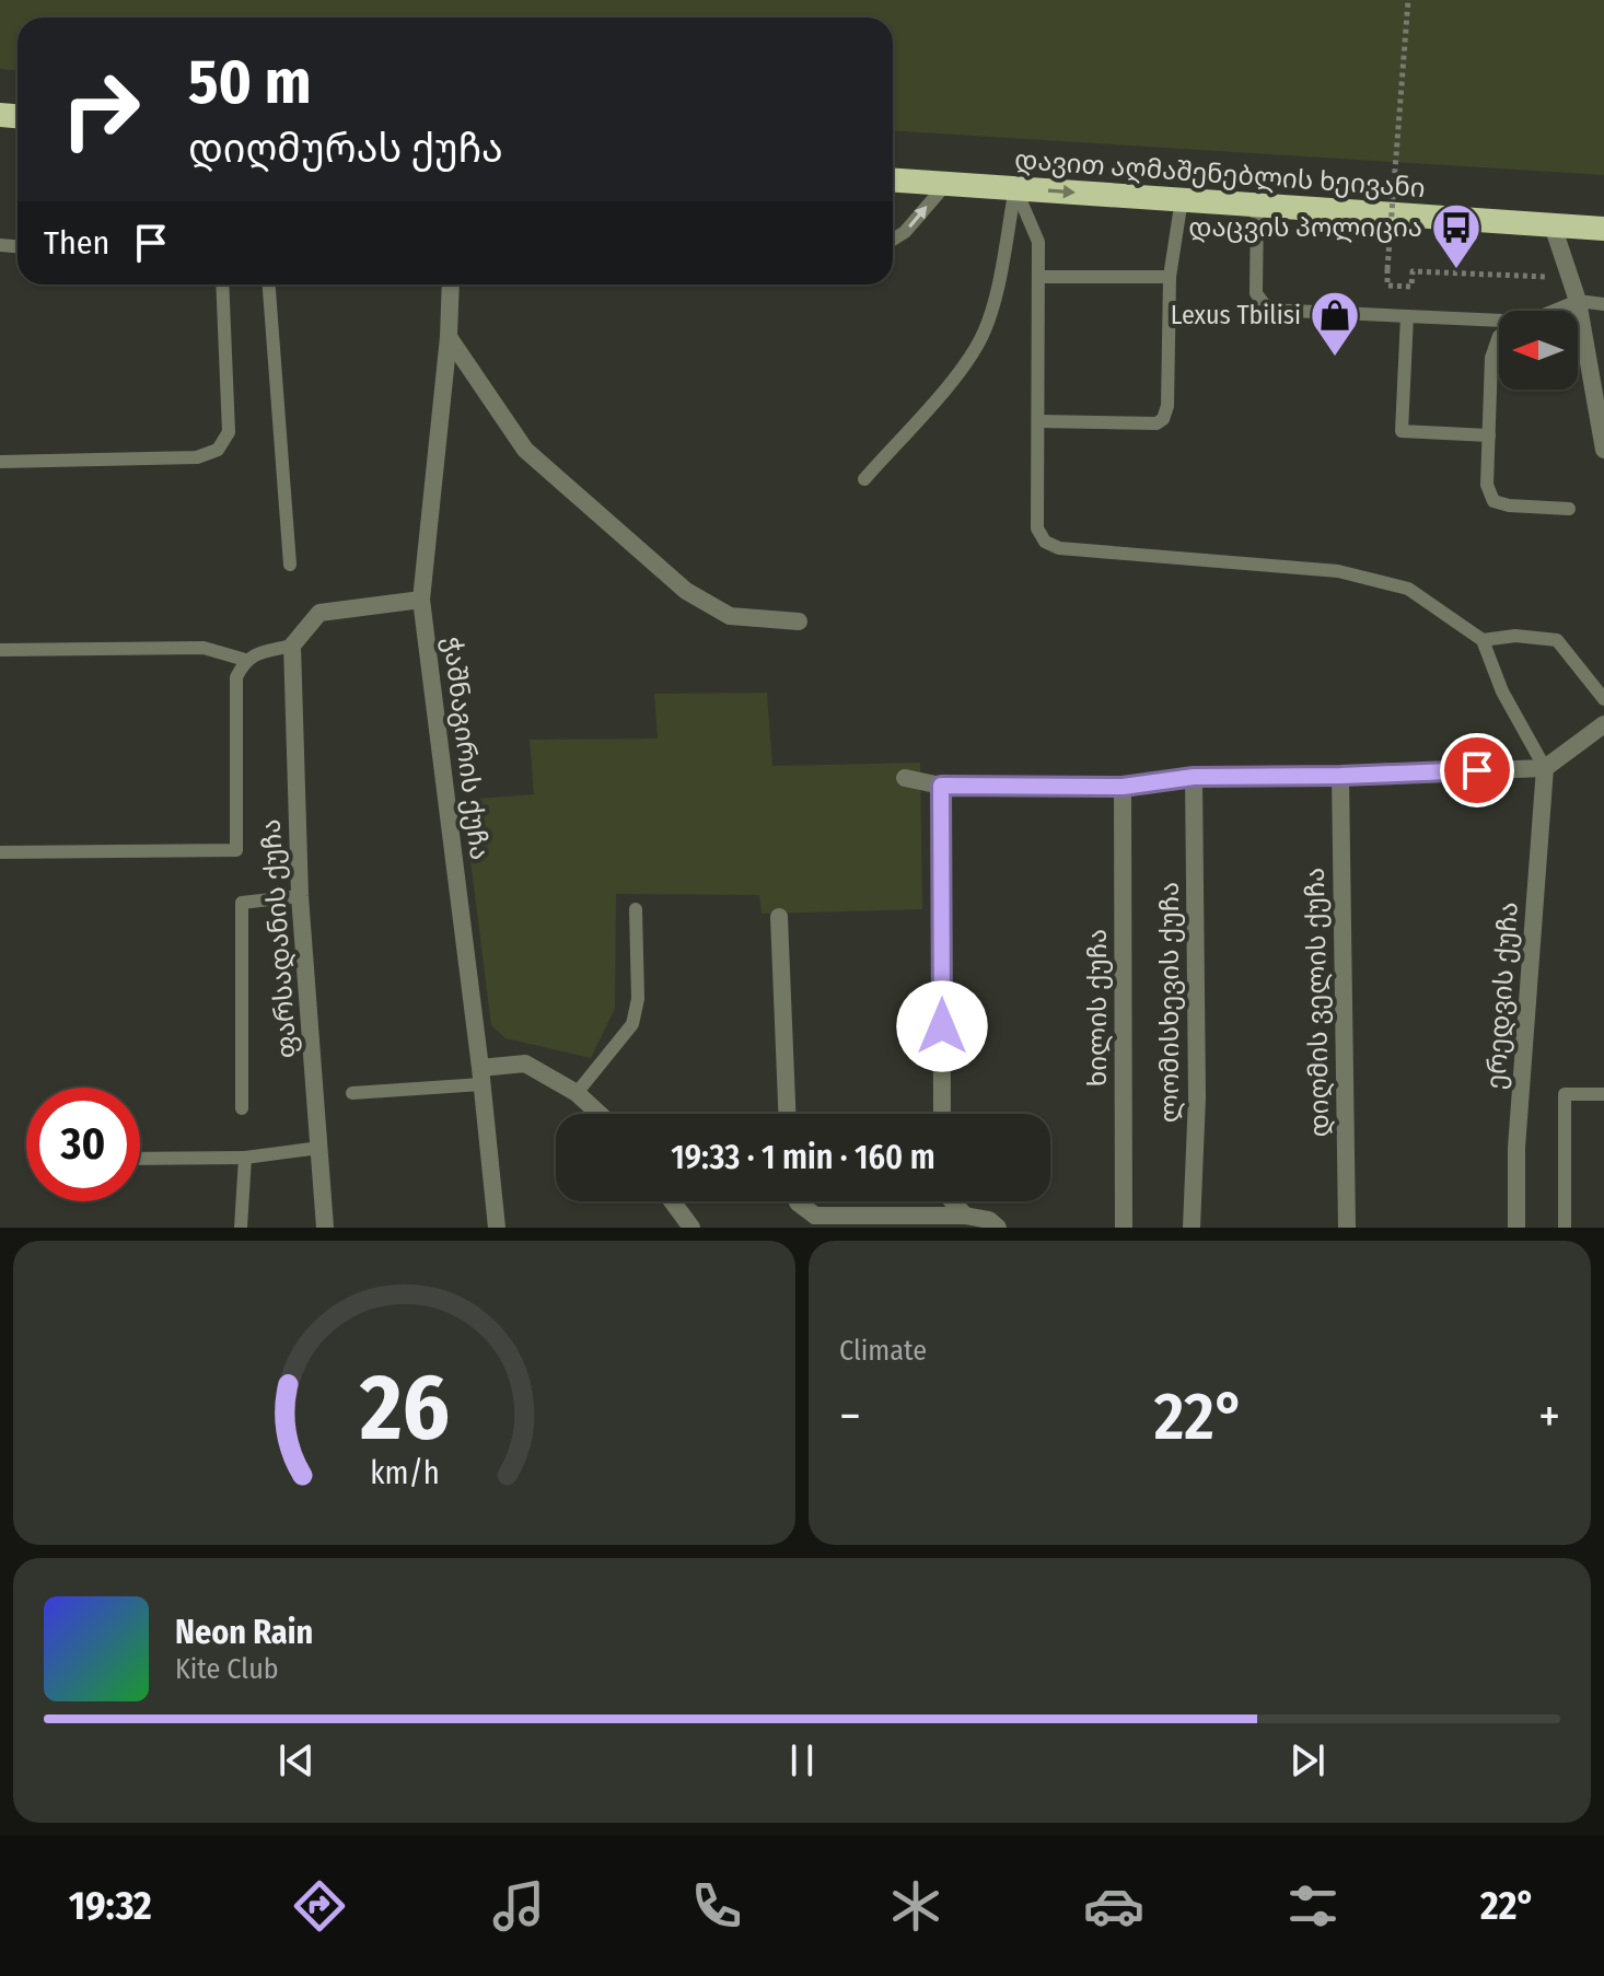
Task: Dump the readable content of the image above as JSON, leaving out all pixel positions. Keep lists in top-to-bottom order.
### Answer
{
  "streets": {
    "highway": ["დავით აღმაშენებლის ხეივანი"],
    "street": [
      "ჭაშნაგირის ქუჩა",
      "ფარსადანის ქუჩა",
      "ერედვის ქუჩა",
      "ლომისხევის ქუჩა",
      "დიღმის ველის ქუჩა",
      "ხილის ქუჩა"
    ]
  },
  "places": {
    "bus stop": ["დაცვის პოლიცია"],
    "shop": ["Lexus Tbilisi"]
  },
  "north": "left",
  "page": {
    "turn": ["50 m", "დიღმურას ქუჩა"],
    "then": "Then",
    "limit": "30",
    "trip": "19:33 · 1 min · 160 m",
    "tile": "Climate",
    "heat": ["−", "22°", "+"],
    "song": ["Neon Rain", "Kite Club"],
    "tabs": ["19:32", "22°"],
    "gauge": ["26", "km/h"]
  }
}
